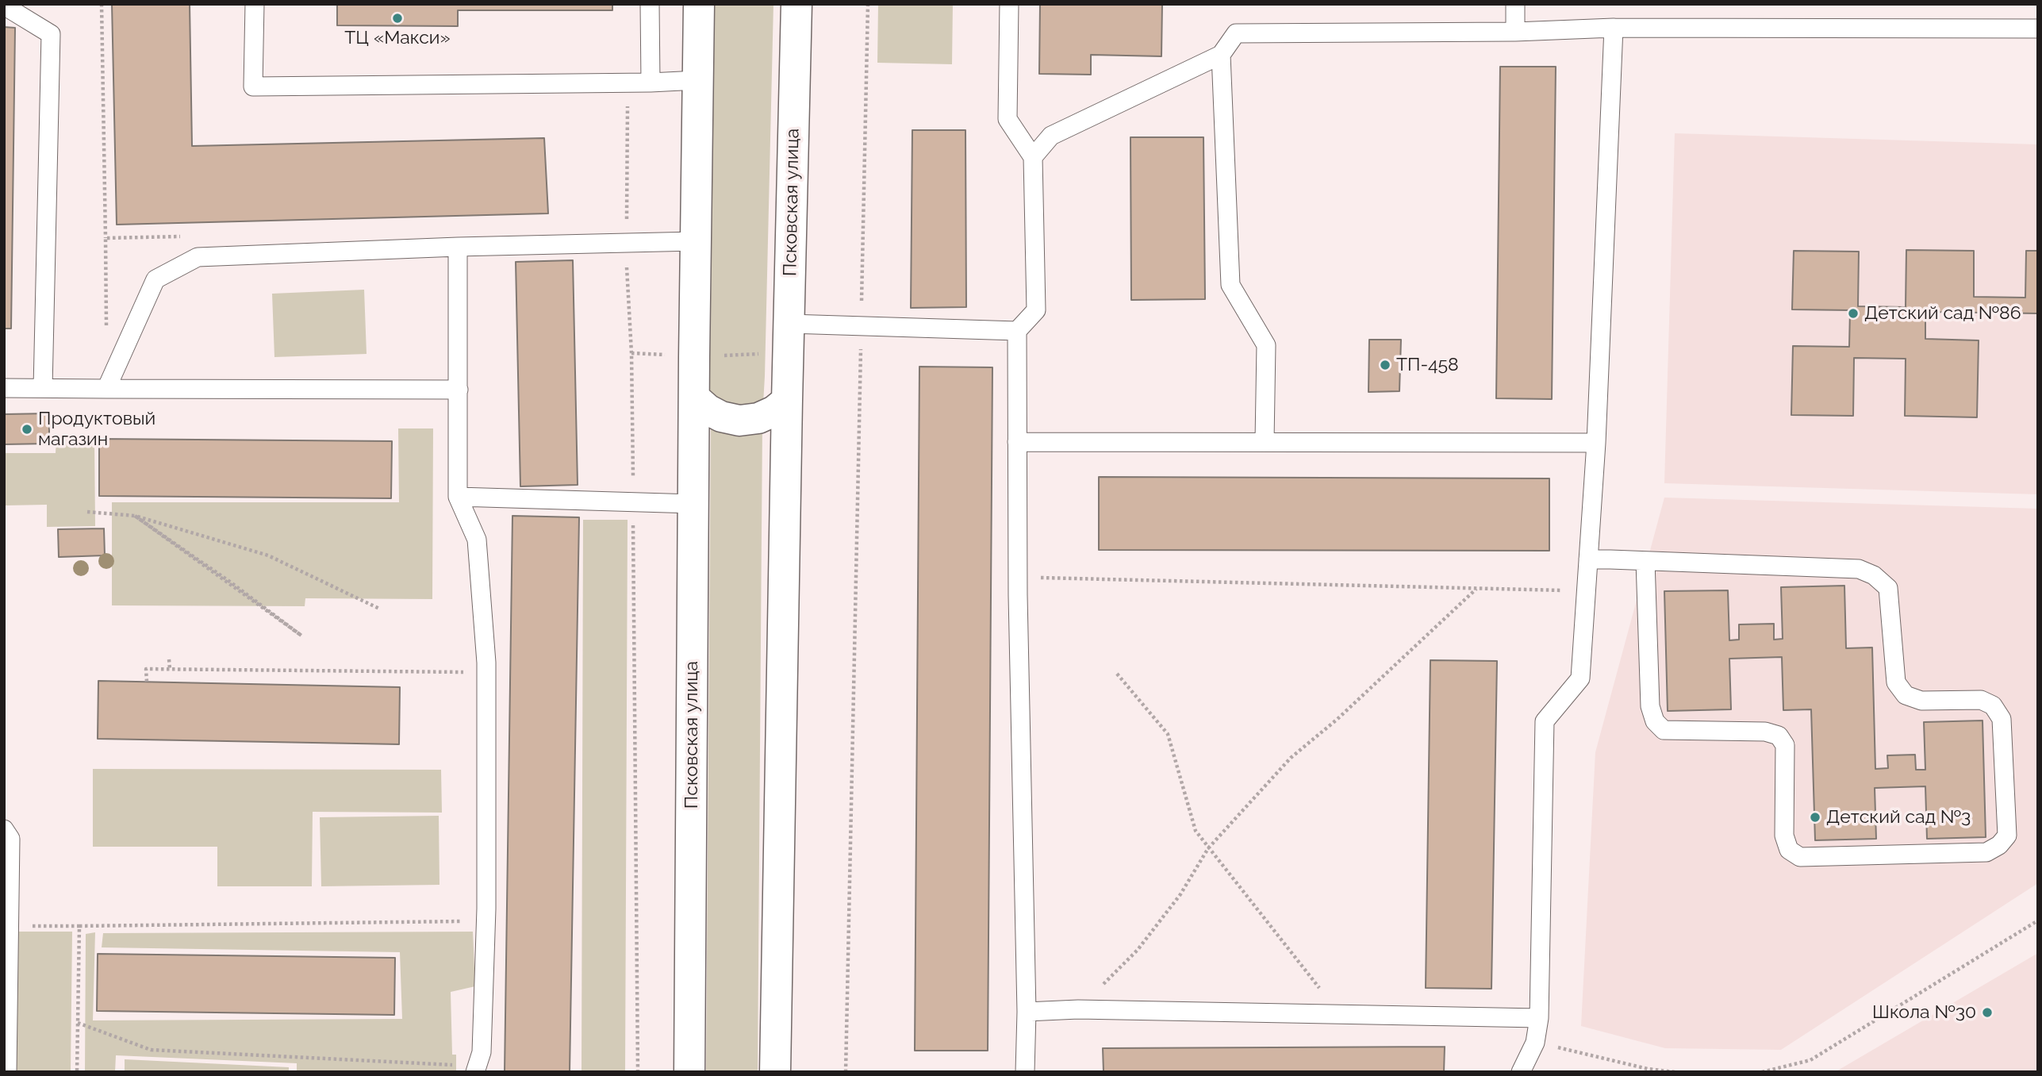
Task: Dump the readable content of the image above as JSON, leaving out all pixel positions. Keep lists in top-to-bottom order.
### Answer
{
  "streets": {
    "street": ["Псковская улица"]
  },
  "places": [
    "ТЦ «Макси»",
    "Детский сад №86",
    "ТП-458",
    "Продуктовый магазин",
    "Детский сад №3",
    "Школа №30"
  ]
}
